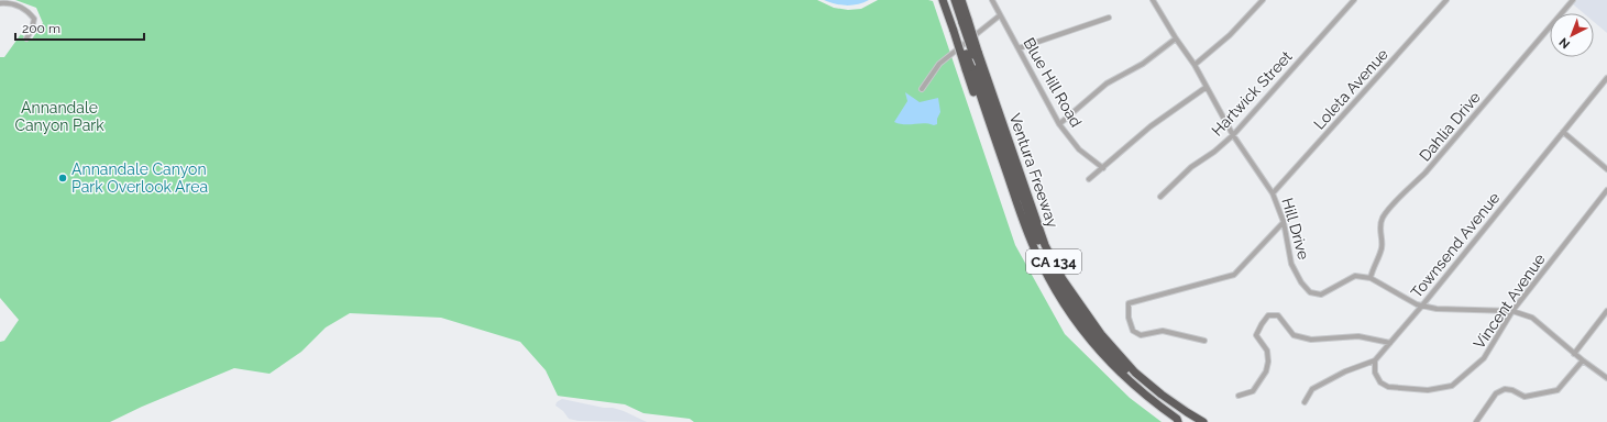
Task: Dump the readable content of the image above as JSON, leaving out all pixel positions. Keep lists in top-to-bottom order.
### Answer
{
  "streets": {
    "highway": ["Ventura Freeway", "CA 134"],
    "street": [
      "Blue Hill Road",
      "Loleta Avenue",
      "Hartwick Street",
      "Dahlia Drive",
      "Hill Drive",
      "Townsend Avenue",
      "Vincent Avenue"
    ]
  },
  "crossings": [
    ["Loleta Avenue", "Hill Drive"],
    ["Hartwick Street", "Hill Drive"],
    ["Dahlia Drive", "Hill Drive"],
    ["Townsend Avenue", "Vincent Avenue"]
  ],
  "parks": ["Annandale Canyon Park"],
  "places": ["Annandale Canyon Park Overlook Area"],
  "scale_bar": "200 m",
  "north": "bottom left"
}
